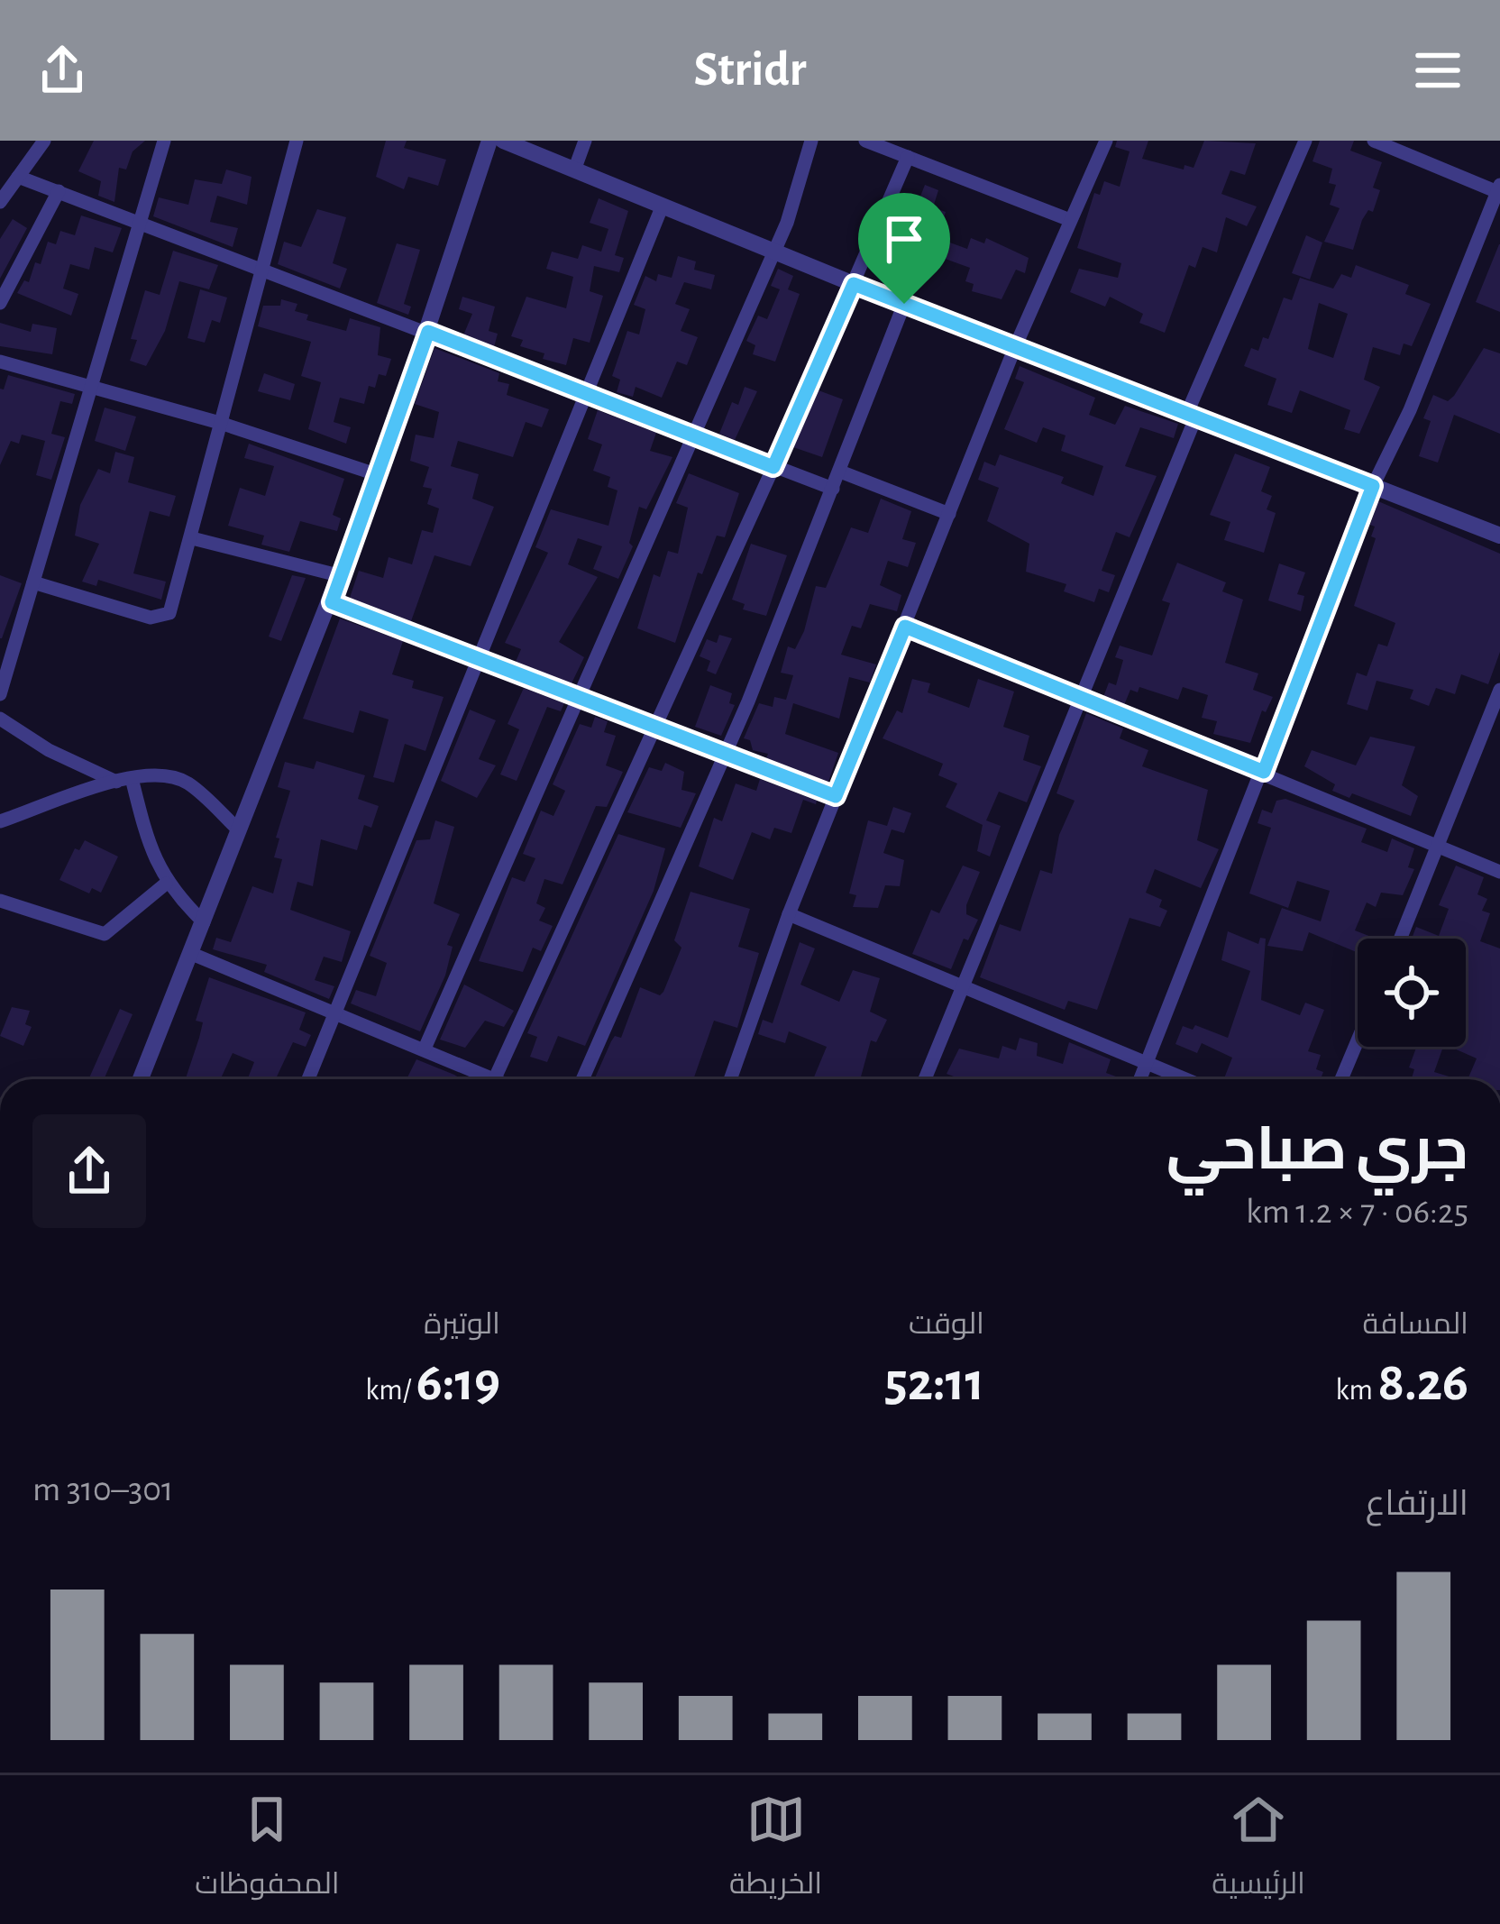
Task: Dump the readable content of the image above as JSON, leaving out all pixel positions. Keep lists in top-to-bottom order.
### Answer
{
  "page": {
    "header": "Stridr",
    "heading": ["جري صباحي", "06:25 · 7 × 1.2 km"],
    "stats": [
      ["المسافة", "8.26 km"],
      ["الوقت", "52:11"],
      ["الوتيرة", "6:19 /km"]
    ],
    "chart": ["الارتفاع", "301–310 m"],
    "tabs": ["الرئيسية", "الخريطة", "المحفوظات"]
  }
}
